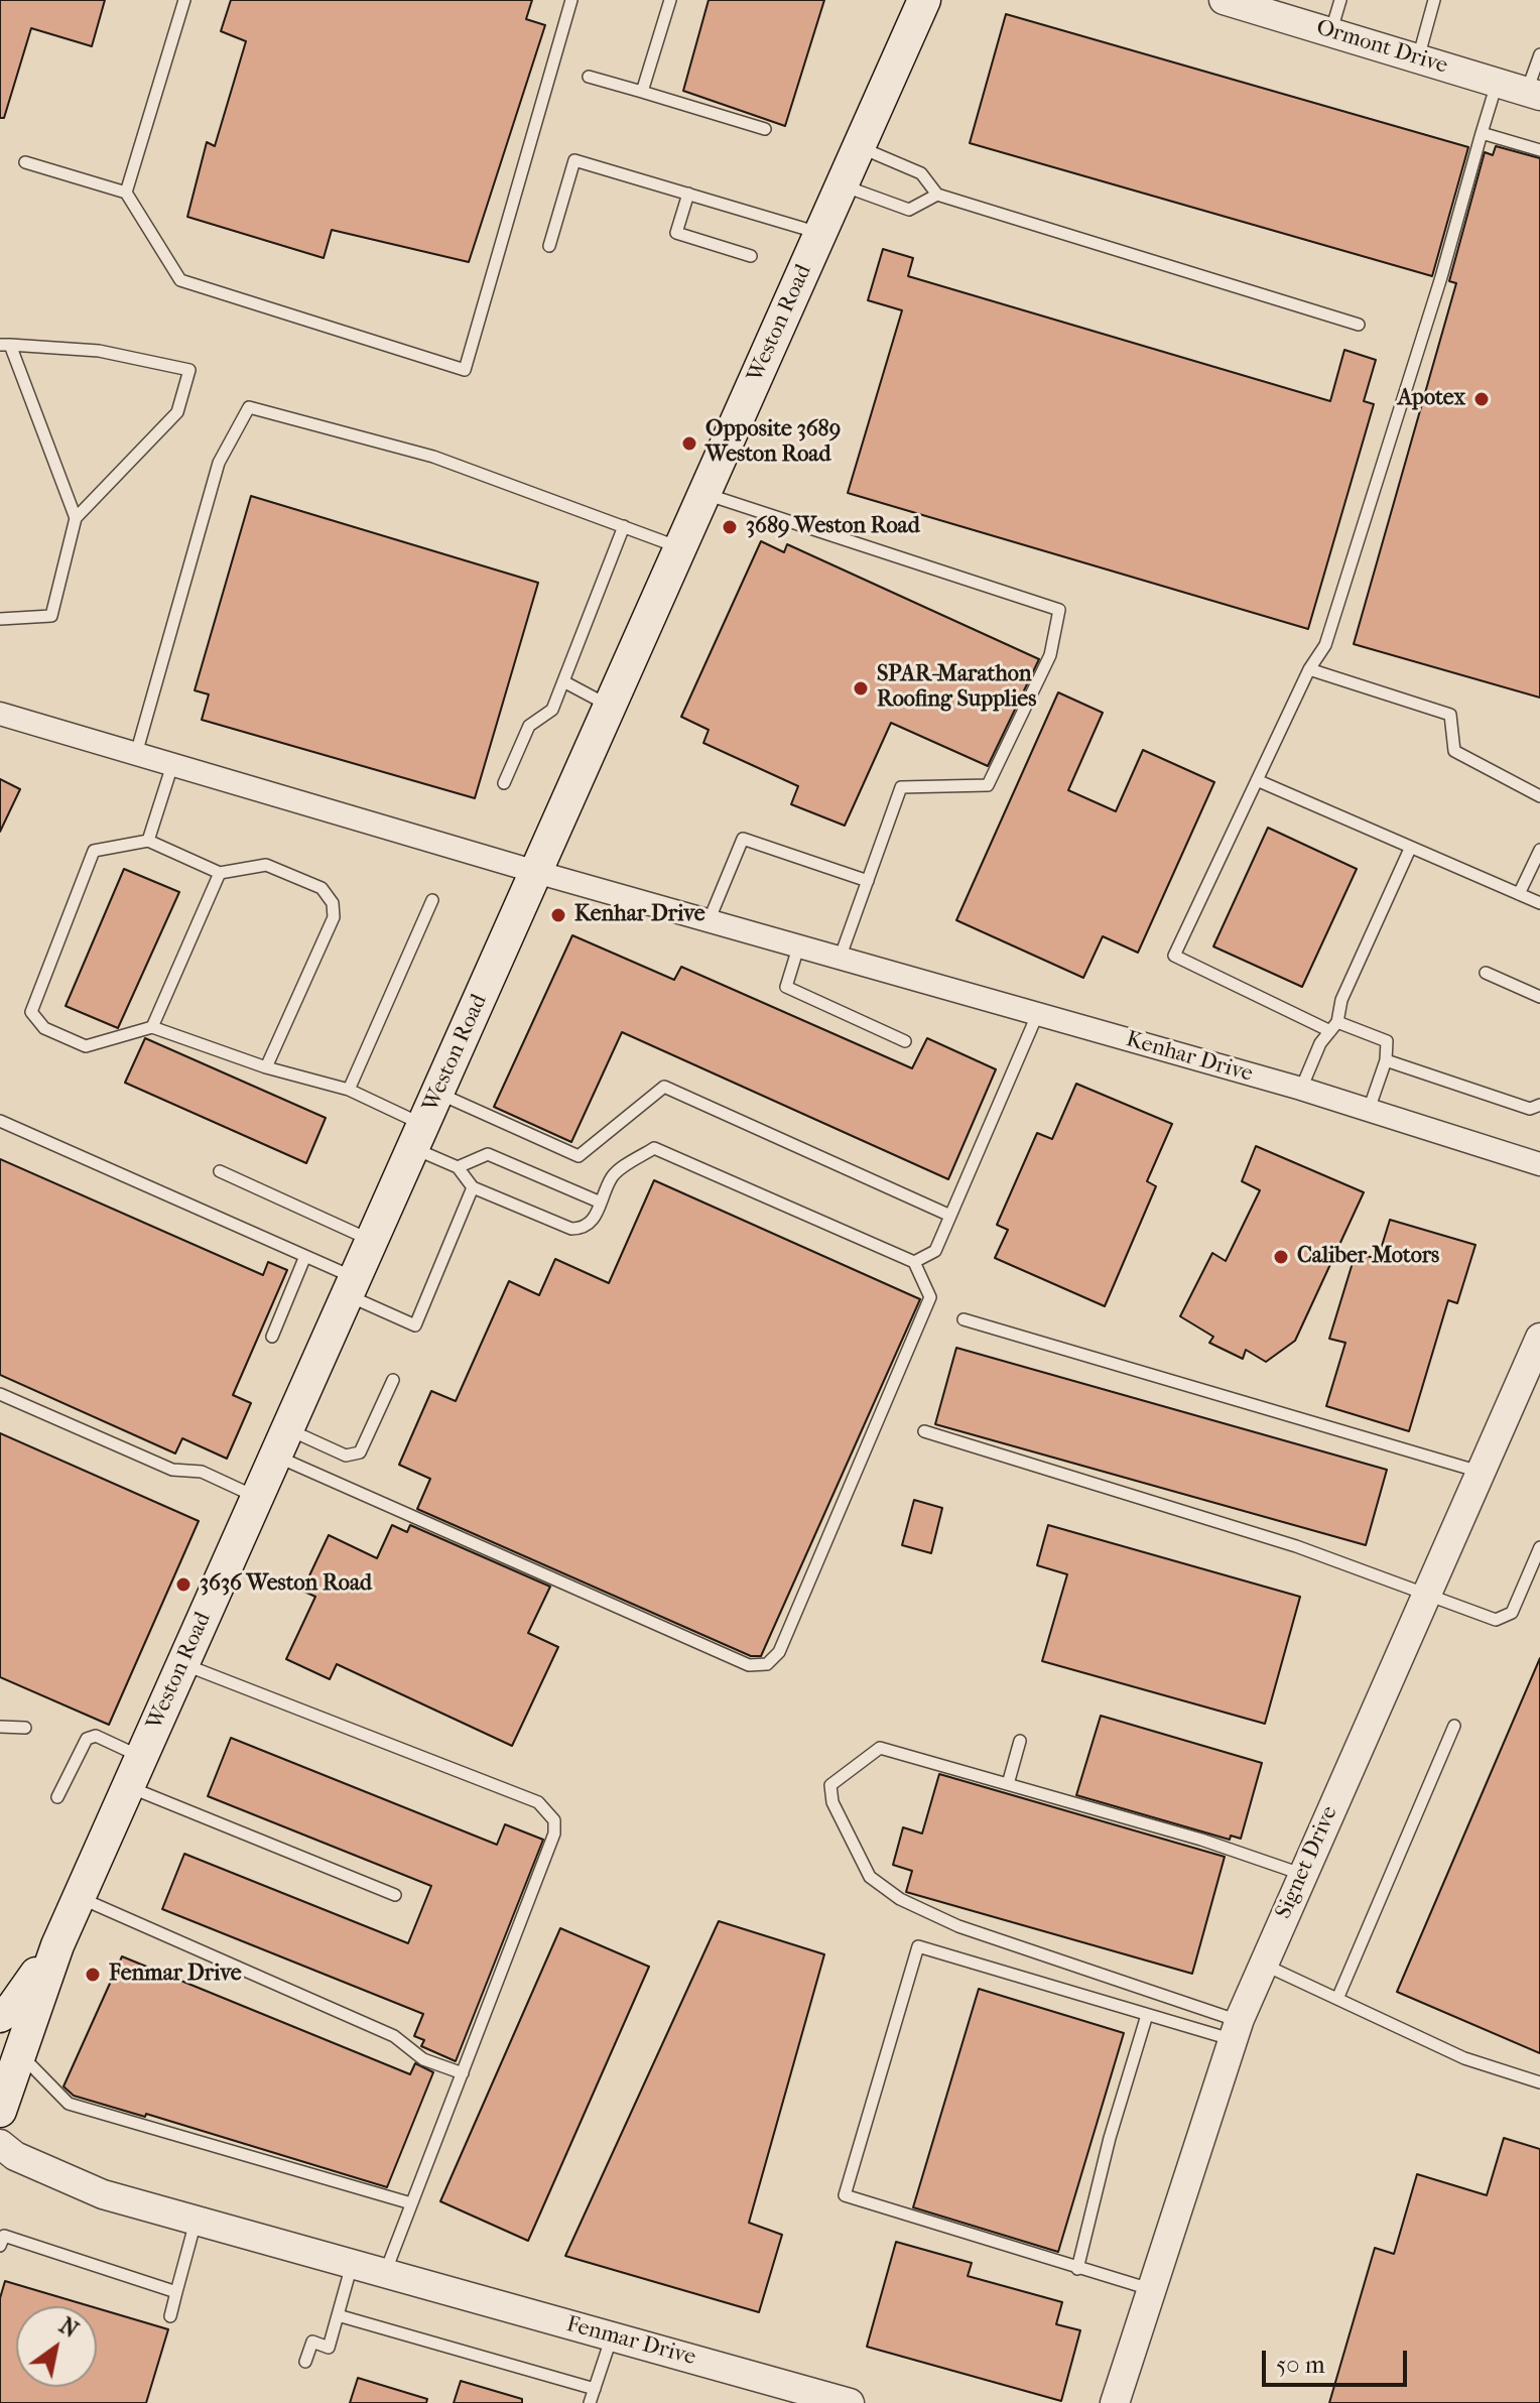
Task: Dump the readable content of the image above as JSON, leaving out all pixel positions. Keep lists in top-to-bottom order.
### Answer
{
  "streets": {
    "main road": ["Weston Road"],
    "street": [
      "Ormont Drive",
      "Kenhar Drive",
      "Signet Drive",
      "Fenmar Drive"
    ]
  },
  "crossings": [
    ["Weston Road", "Kenhar Drive"]
  ],
  "places": [
    "Apotex",
    "Opposite 3689 Weston Road",
    "3689 Weston Road",
    "SPAR-Marathon Roofing Supplies",
    "Kenhar Drive",
    "Caliber Motors",
    "3636 Weston Road",
    "Fenmar Drive"
  ],
  "scale_bar": "50 m",
  "north": "top right"
}
